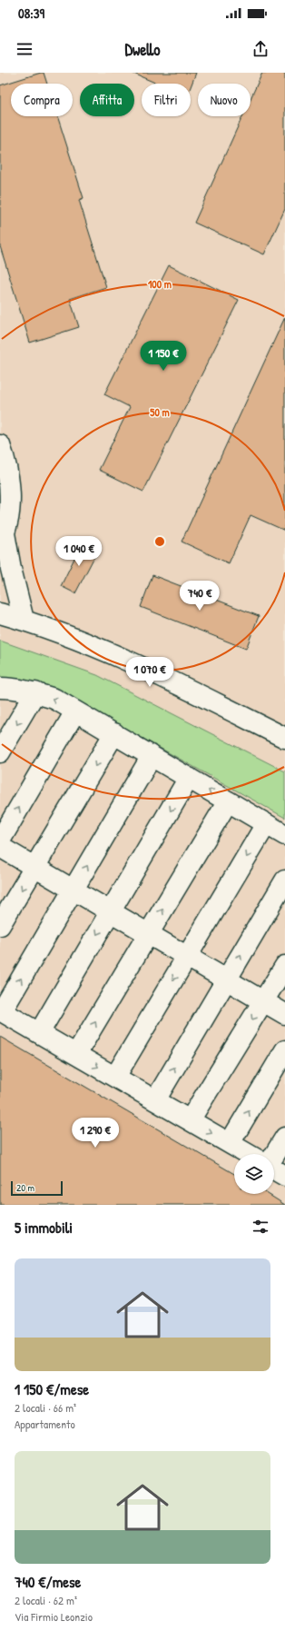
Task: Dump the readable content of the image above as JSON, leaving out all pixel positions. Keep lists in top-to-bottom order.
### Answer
{
  "scale_bar": "20 m",
  "page": {
    "status": "08:39",
    "header": "Dwello",
    "chip": [
      "Compra",
      "Affitta",
      "Filtri",
      "Nuovo"
    ],
    "price": [
      "1 150 €",
      "1 040 €",
      "740 €",
      "1 070 €",
      "1 290 €"
    ],
    "scale": "20 m",
    "heading": "5 immobili",
    "list": [
      {
        "name": "1 150 €/mese",
        "note": "2 locali · 66 m² · Appartamento"
      },
      {
        "name": "740 €/mese",
        "note": "2 locali · 62 m² · Via Firmio Leonzio"
      }
    ]
  },
  "rings": ["100 m", "50 m"]
}
